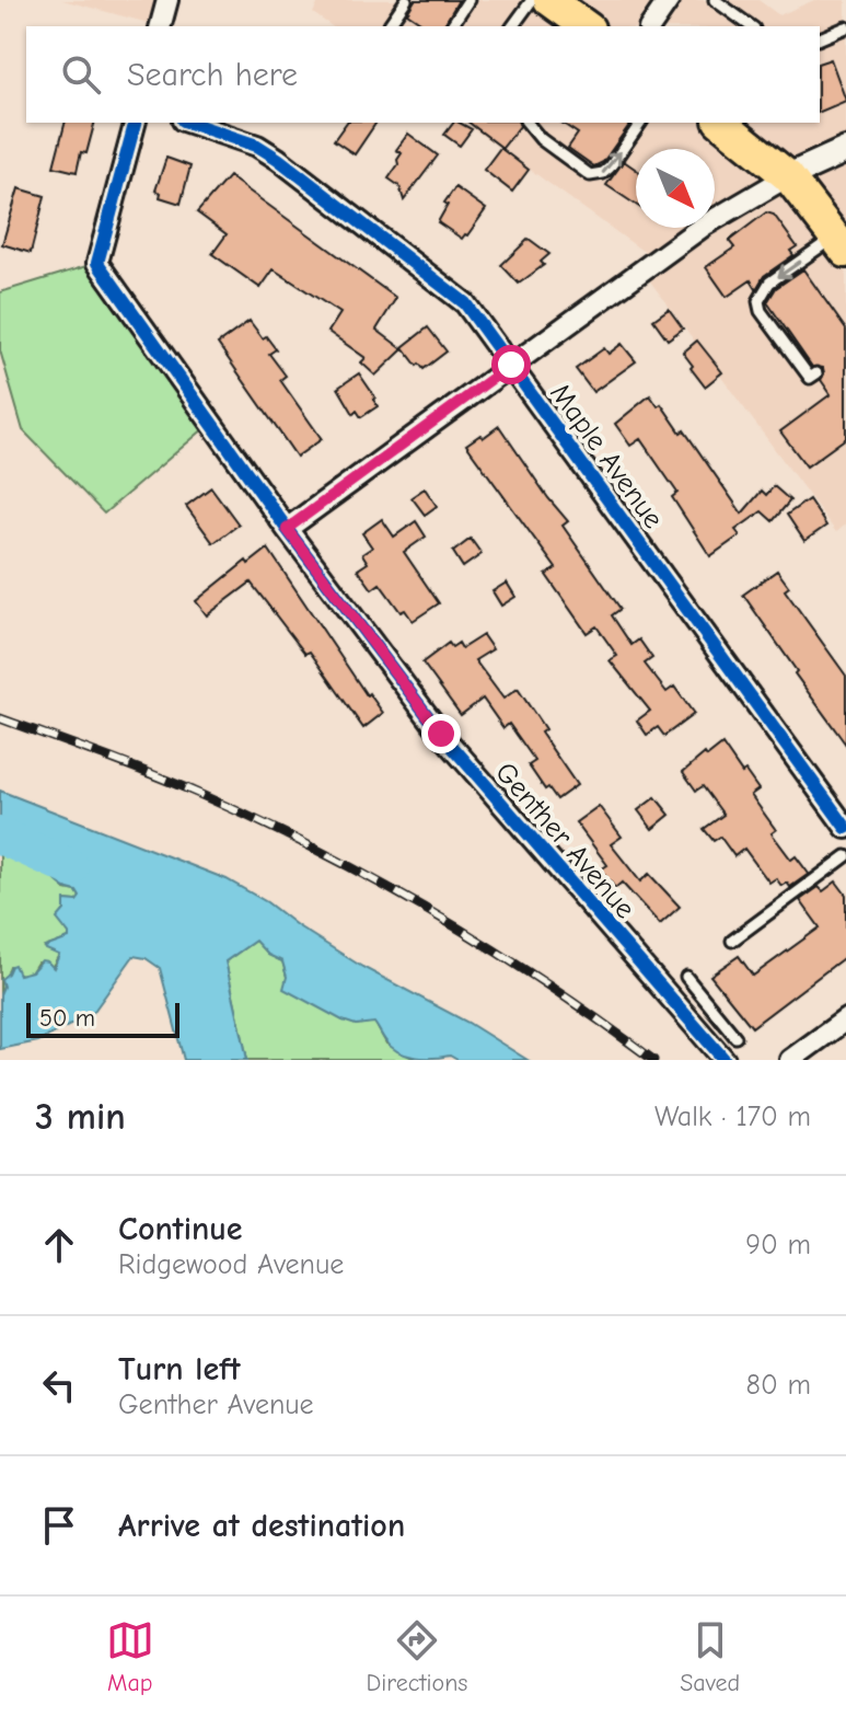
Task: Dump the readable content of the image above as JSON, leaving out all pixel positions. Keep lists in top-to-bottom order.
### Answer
{
  "streets": {
    "street": ["Maple Avenue", "Genther Avenue"]
  },
  "scale_bar": "50 m",
  "north": "bottom right",
  "page": {
    "search": "Search here",
    "scale": "50 m",
    "heading": ["3 min", "Walk · 170 m"],
    "list": [
      ["Continue", "Ridgewood Avenue", "90 m"],
      ["Turn left", "Genther Avenue", "80 m"],
      "Arrive at destination"
    ],
    "nav": ["Map", "Directions", "Saved"]
  }
}
